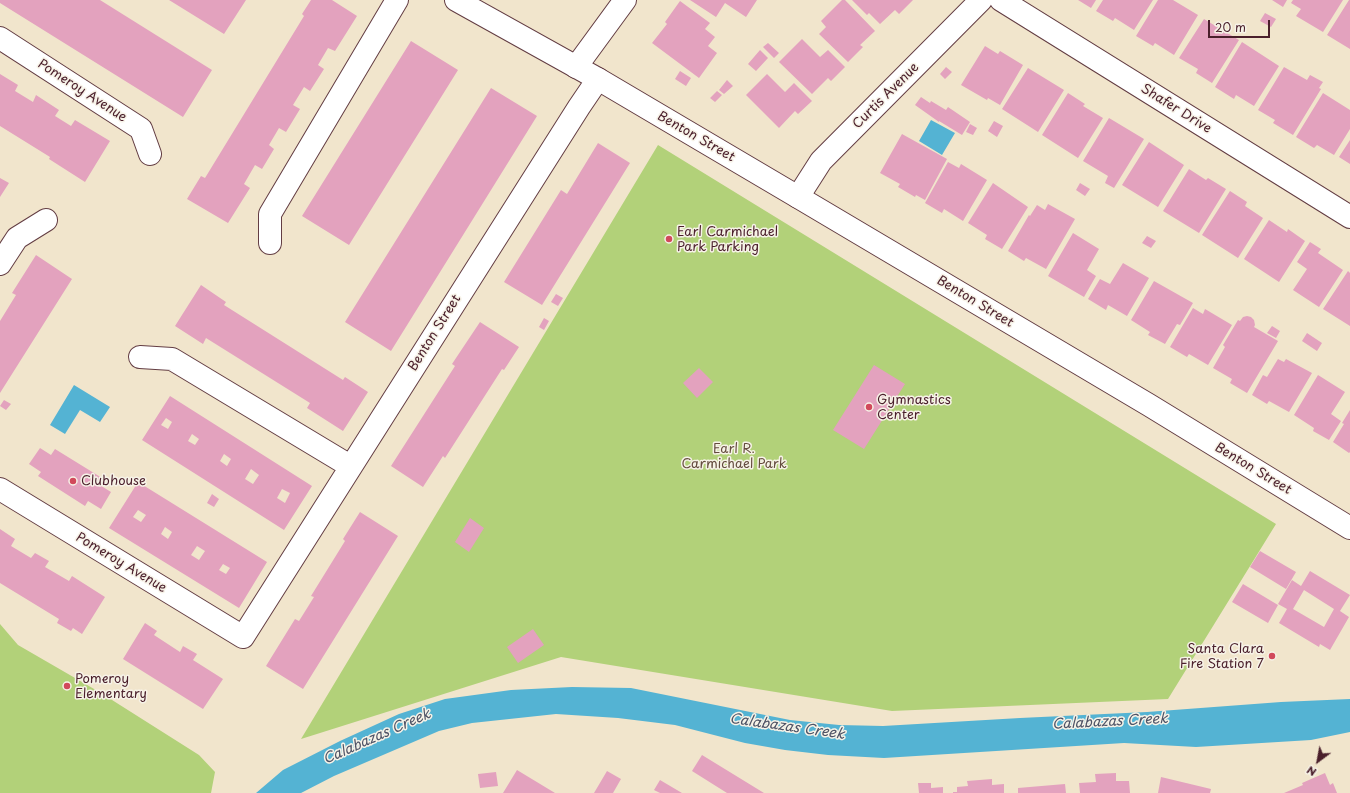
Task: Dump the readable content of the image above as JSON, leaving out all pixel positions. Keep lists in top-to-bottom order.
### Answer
{
  "streets": {
    "street": [
      "Pomeroy Avenue",
      "Curtis Avenue",
      "Shafer Drive",
      "Benton Street"
    ]
  },
  "crossings": [
    ["Pomeroy Avenue", "Benton Street"],
    ["Curtis Avenue", "Benton Street"]
  ],
  "water": ["Calabazas Creek"],
  "parks": ["Earl R. Carmichael Park"],
  "places": [
    "Earl Carmichael Park Parking",
    "Gymnastics Center",
    "Clubhouse",
    "Santa Clara Fire Station 7",
    "Pomeroy Elementary"
  ],
  "scale_bar": "20 m",
  "north": "bottom left"
}
